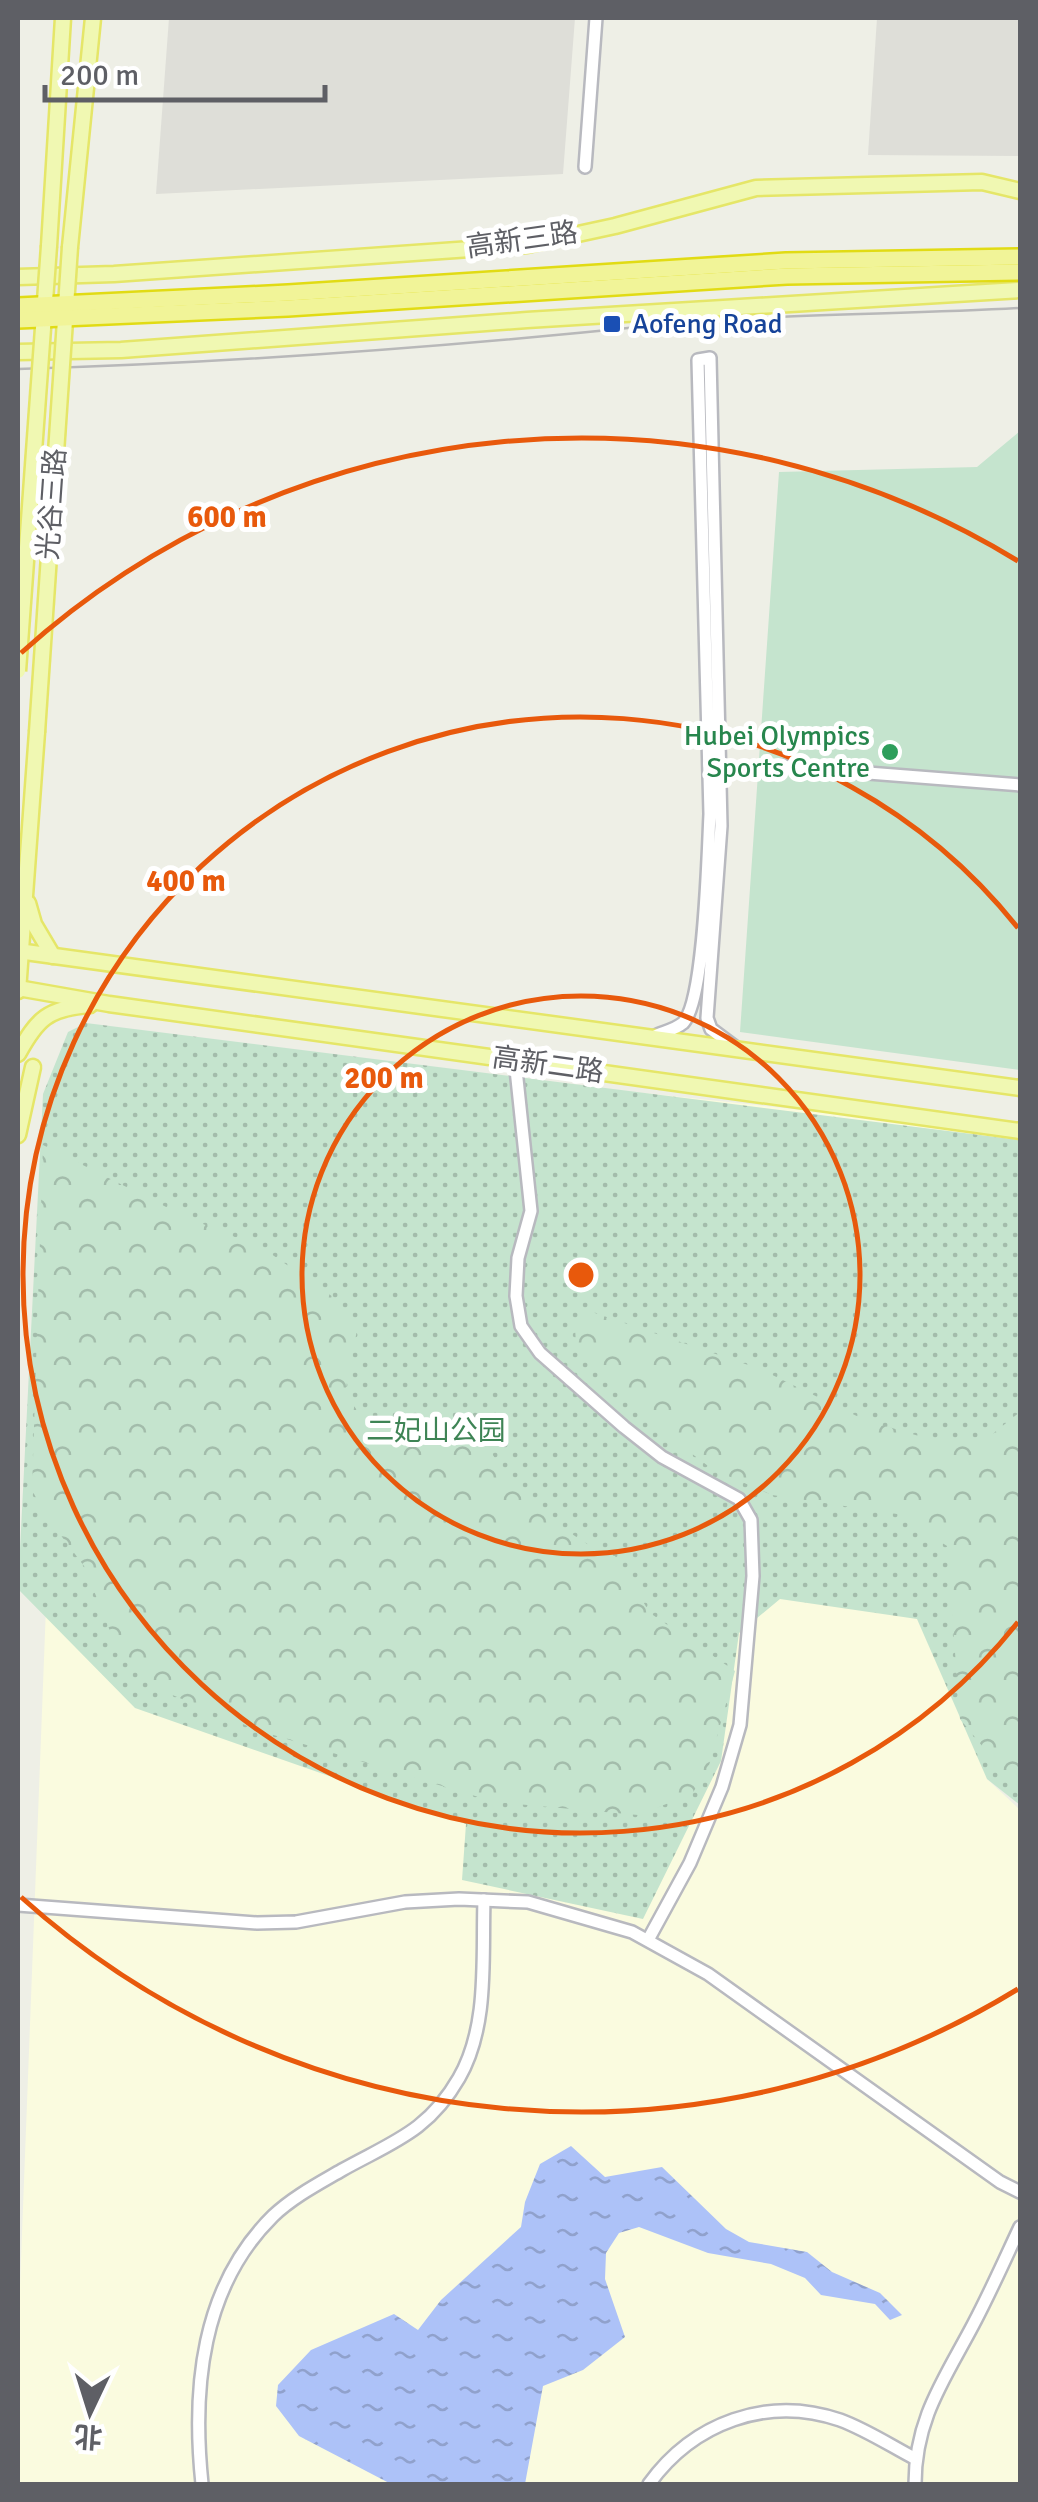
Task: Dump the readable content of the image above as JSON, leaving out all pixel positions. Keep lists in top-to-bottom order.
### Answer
{
  "streets": {
    "highway": ["高新三路"],
    "main road": ["光谷三路", "高新二路"]
  },
  "crossings": [
    ["光谷三路", "高新二路"]
  ],
  "parks": ["二妃山公园"],
  "places": {
    "transit": ["Aofeng Road"],
    "other": ["Hubei Olympics Sports Centre"]
  },
  "scale_bar": "200 m",
  "north": "bottom",
  "rings": ["600 m", "400 m", "200 m"]
}
